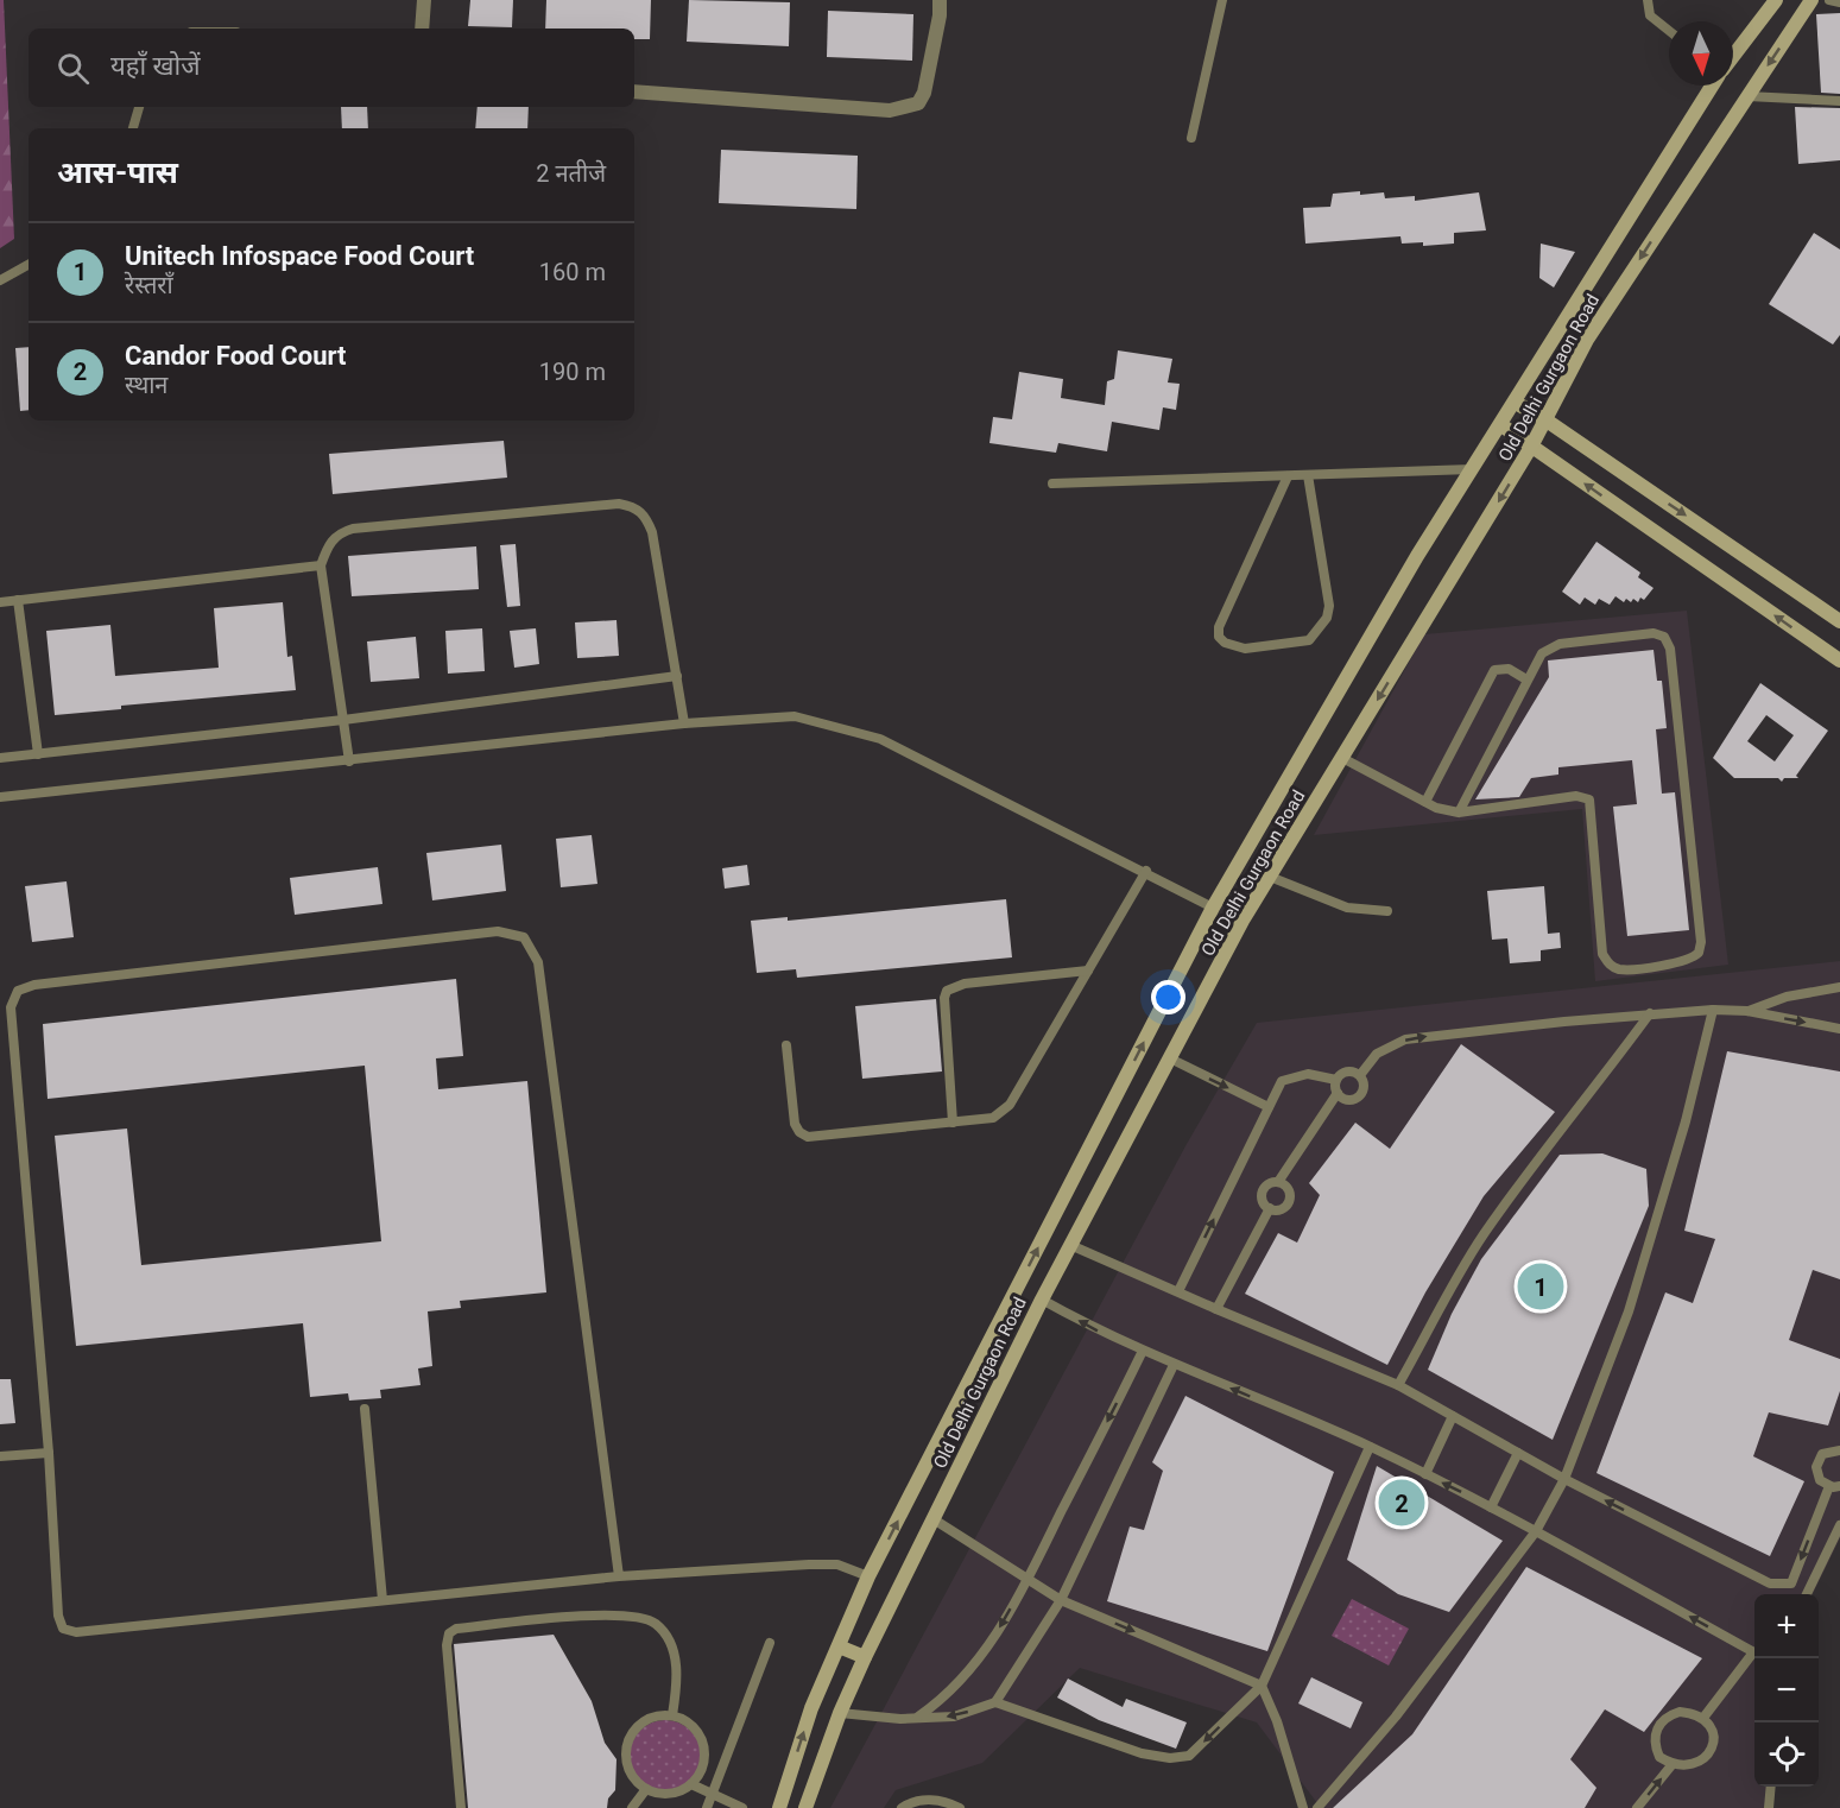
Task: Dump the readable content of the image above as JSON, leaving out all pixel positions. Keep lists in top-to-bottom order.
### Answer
{
  "streets": {
    "main road": ["Old Delhi Gurgaon Road"]
  },
  "north": "bottom",
  "page": {
    "search": "यहाँ खोजें",
    "heading": ["आस-पास", "2 नतीजे"],
    "list": [
      {
        "mark": "1",
        "name": "Unitech Infospace Food Court",
        "note": "रेस्तराँ",
        "value": "160 m"
      },
      {
        "mark": "2",
        "name": "Candor Food Court",
        "note": "स्थान",
        "value": "190 m"
      }
    ],
    "pins": ["1", "2"],
    "map_buttons": ["+", "−"]
  }
}
